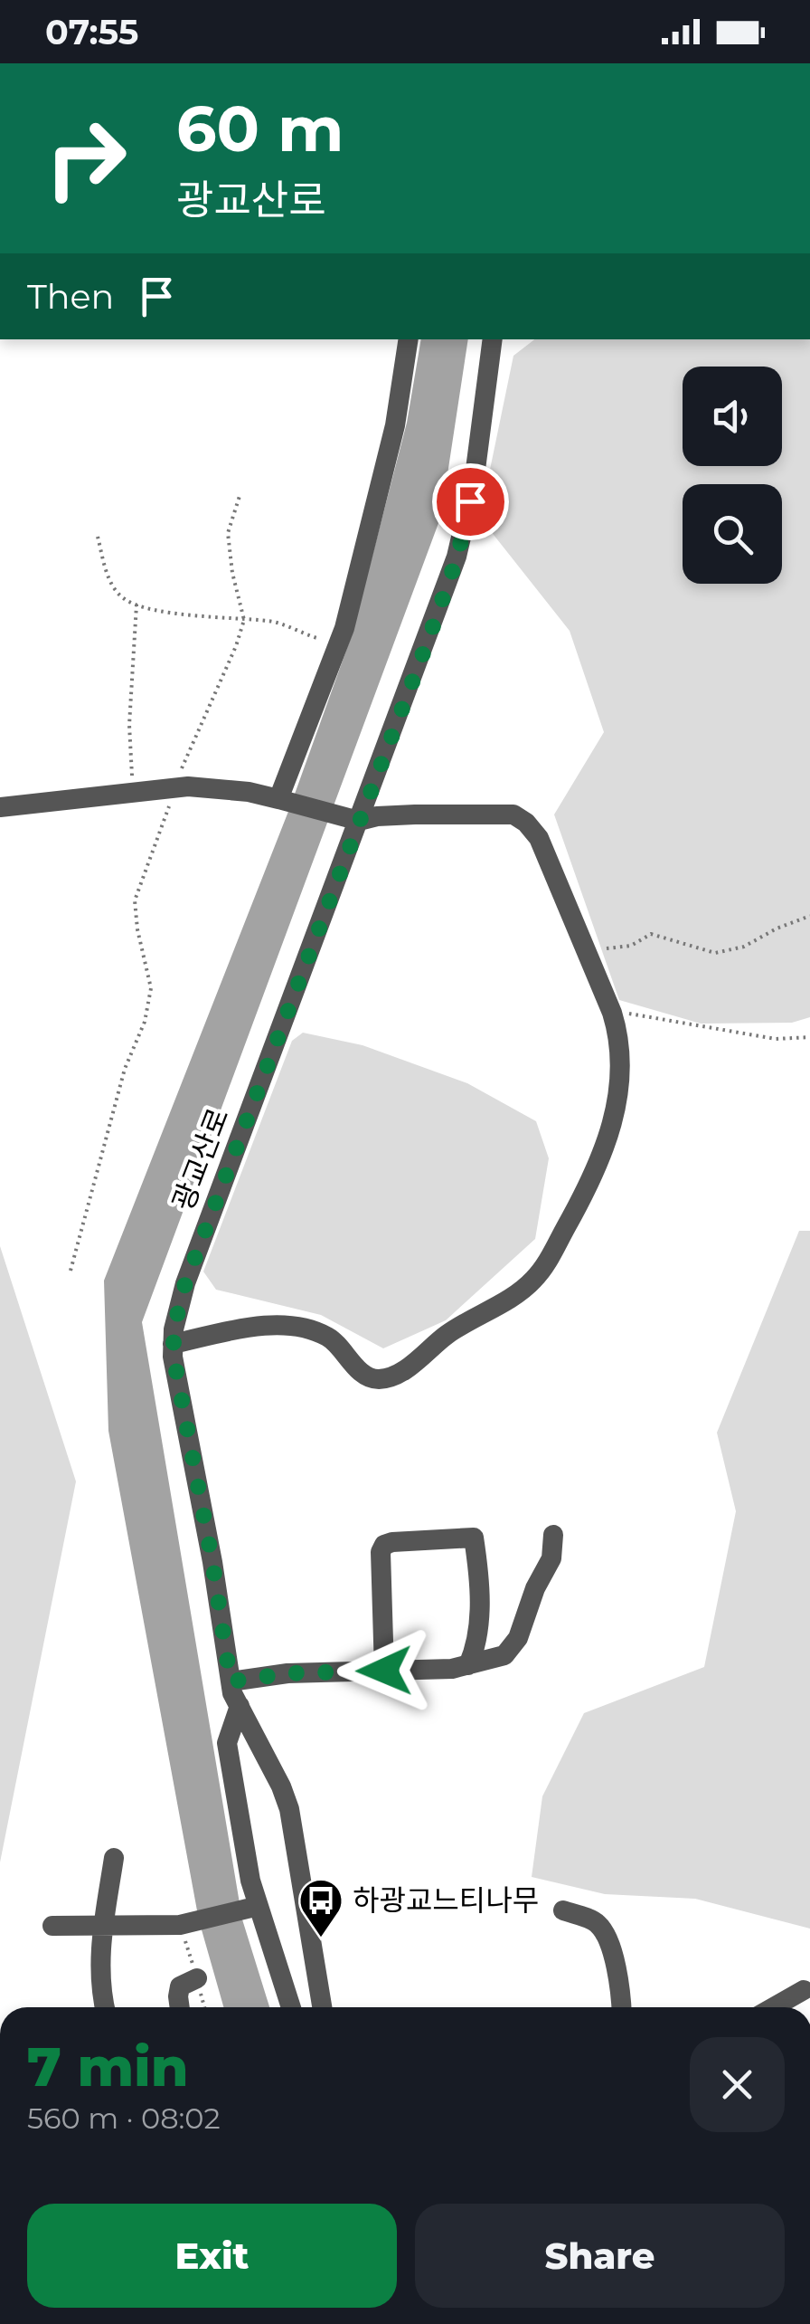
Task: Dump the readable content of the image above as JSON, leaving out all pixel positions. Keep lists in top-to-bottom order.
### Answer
{
  "streets": {
    "street": ["광교산로"]
  },
  "places": {
    "bus stop": ["하광교느티나무"]
  },
  "page": {
    "status": "07:55",
    "turn": ["60 m", "광교산로"],
    "then": "Then",
    "heading": ["7 min", "560 m · 08:02"],
    "buttons": ["Exit", "Share"]
  }
}
